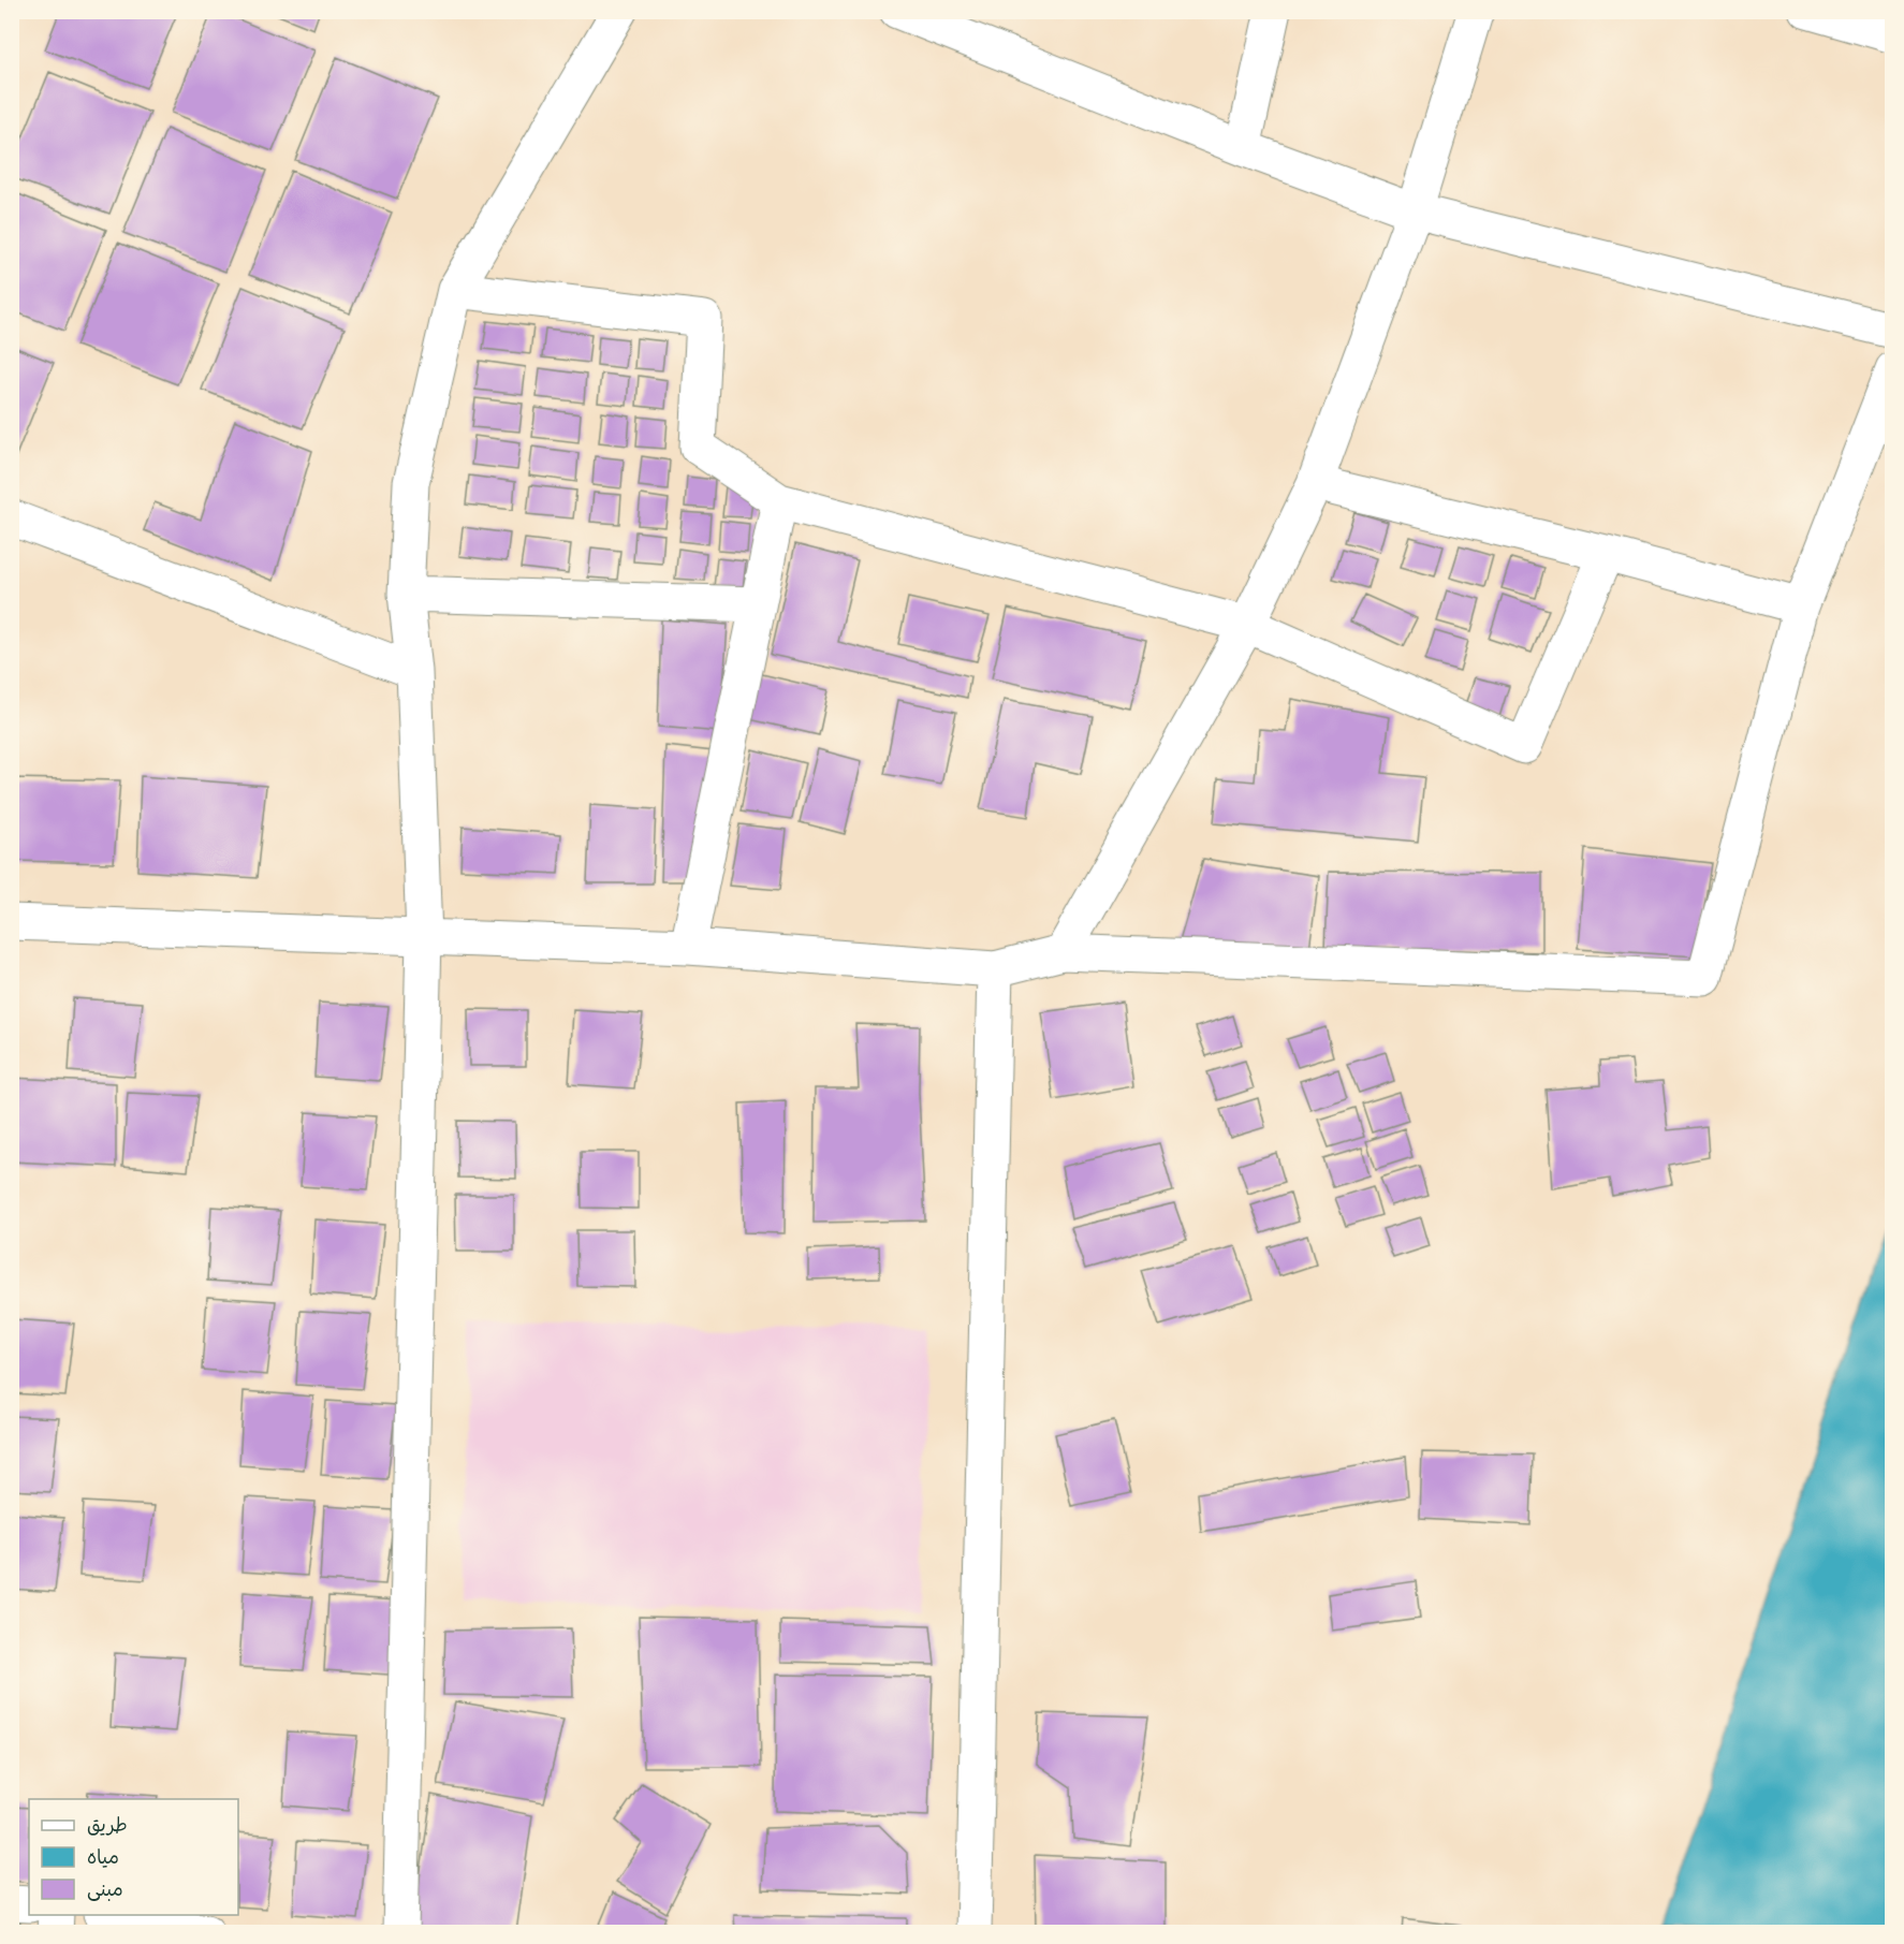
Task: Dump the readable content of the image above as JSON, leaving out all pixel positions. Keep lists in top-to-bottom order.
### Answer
{
  "legend": ["طريق", "مياه", "مبنى"]
}
